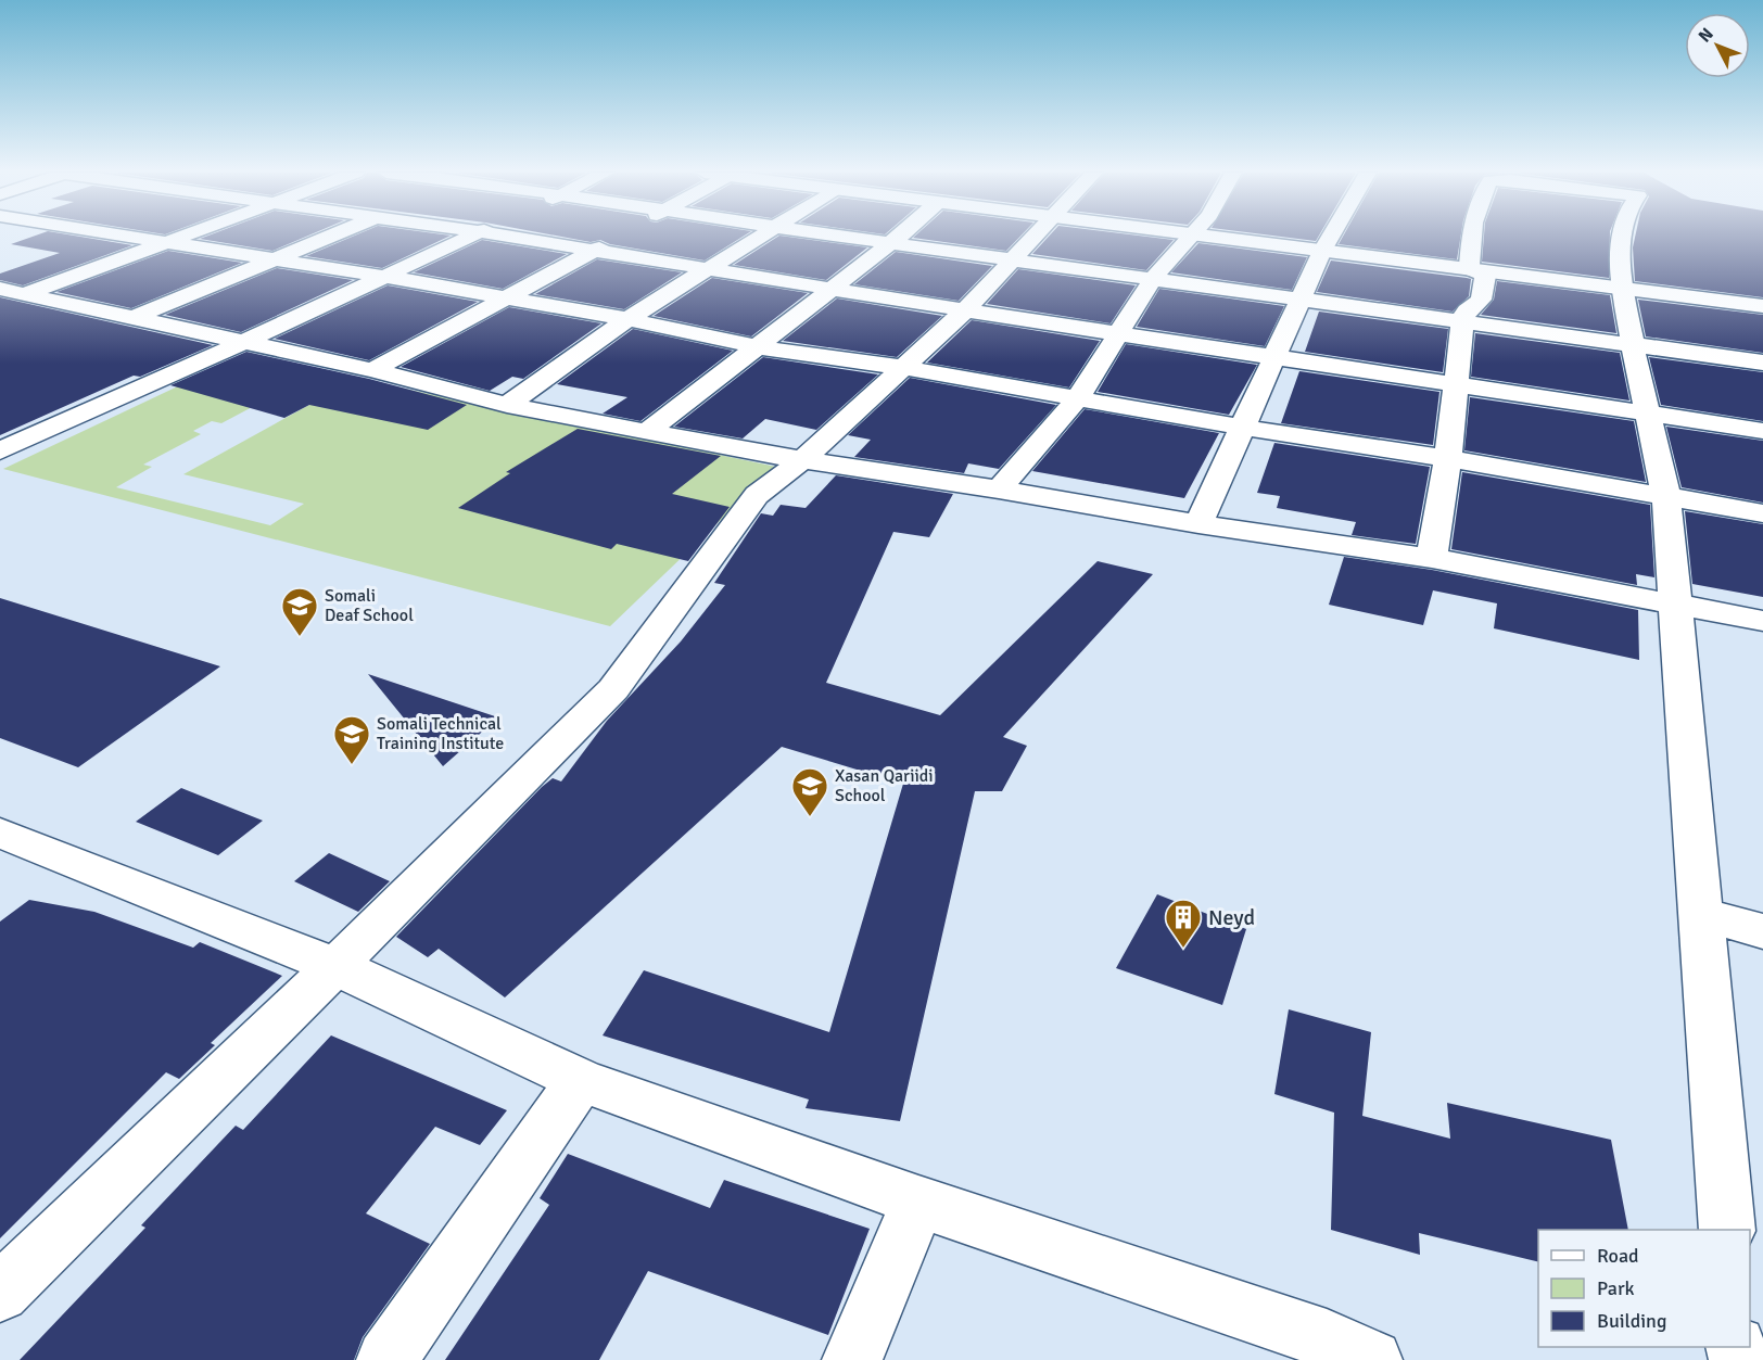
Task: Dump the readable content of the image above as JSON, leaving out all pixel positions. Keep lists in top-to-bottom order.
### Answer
{
  "places": {
    "school or university": ["Somali Deaf School", "Somali Technical Training Institute", "Xasan Qariidi School"],
    "building": ["Neyd"]
  },
  "legend": ["Road", "Park", "Building"],
  "north": "top left"
}
